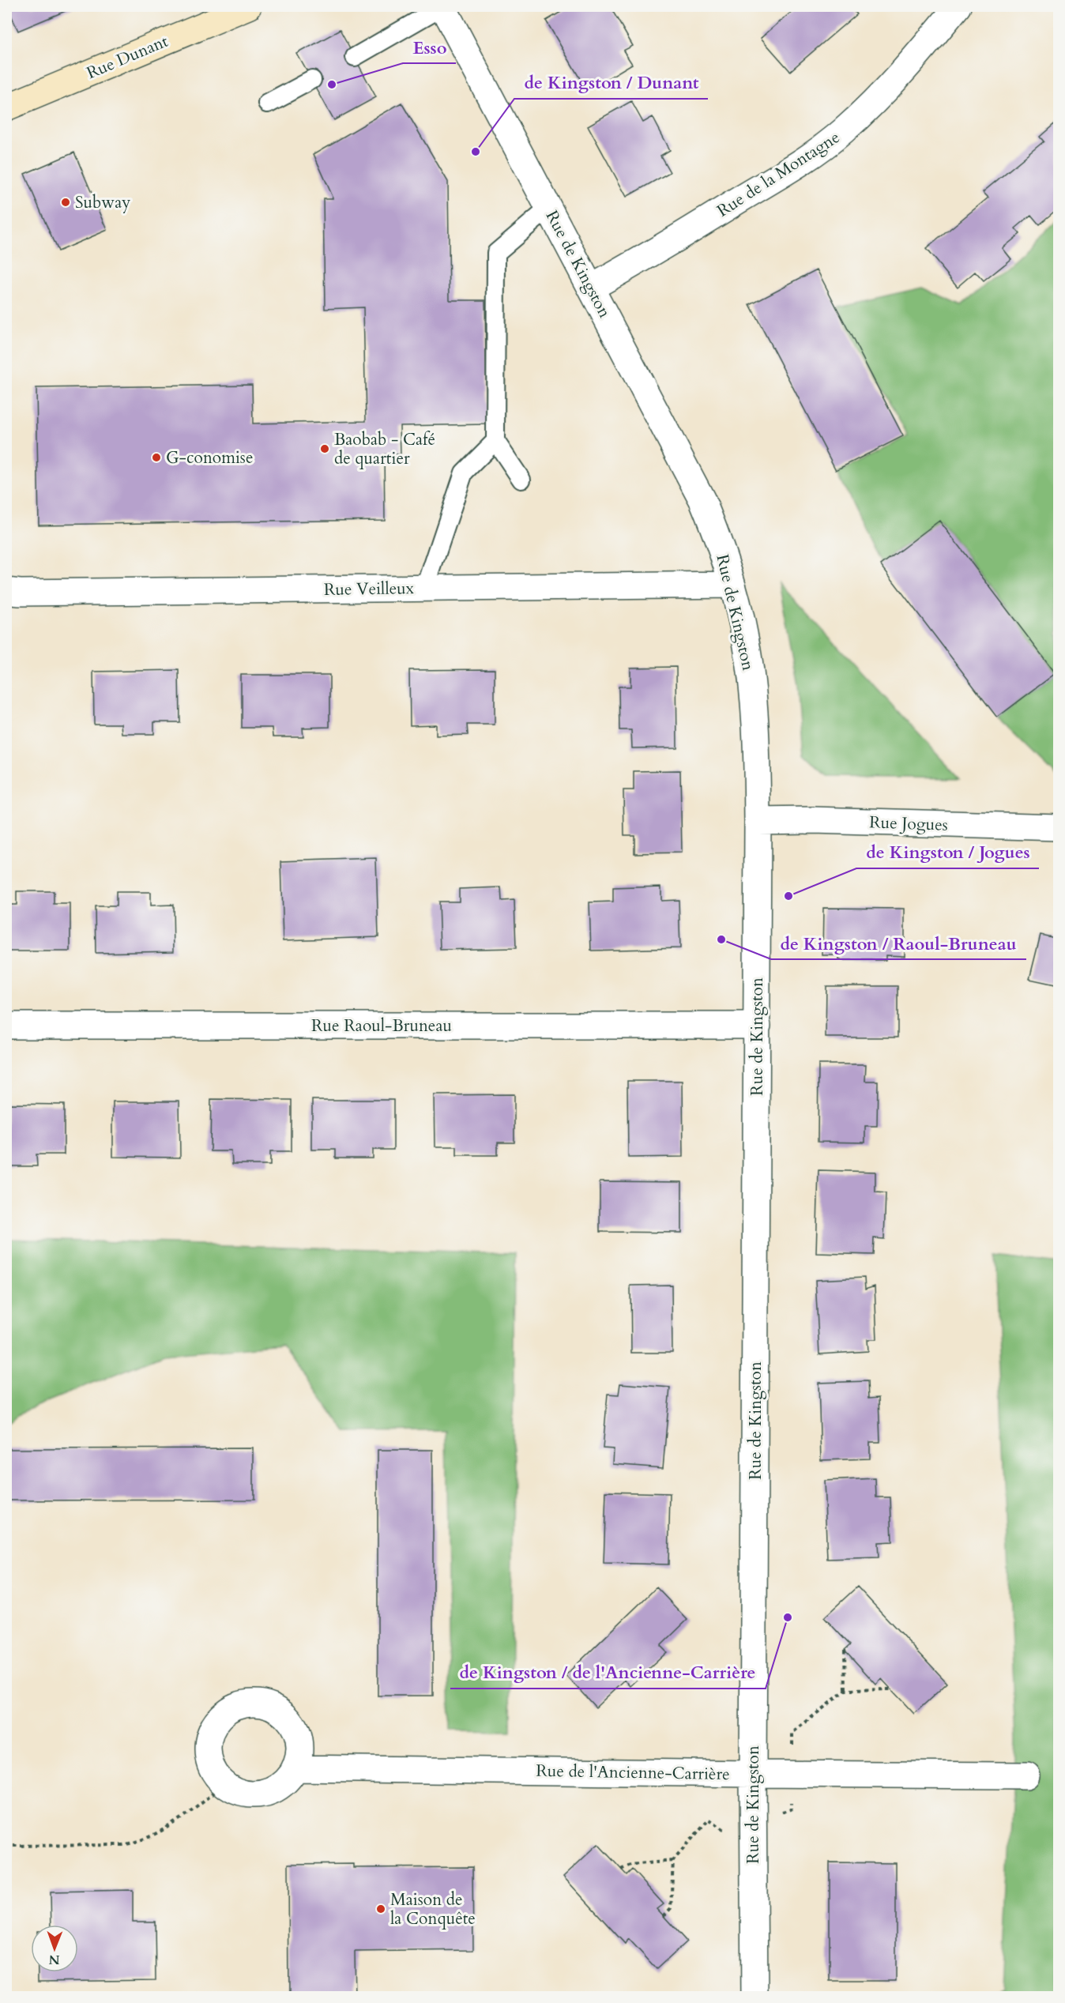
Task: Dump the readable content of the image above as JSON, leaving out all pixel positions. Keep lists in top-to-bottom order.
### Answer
{
  "streets": {
    "street": [
      "Rue Dunant",
      "Rue de la Montagne",
      "Rue de Kingston",
      "Rue Veilleux",
      "Rue Jogues",
      "Rue Raoul-Bruneau",
      "Rue de l'Ancienne-Carrière"
    ]
  },
  "crossings": [
    ["Rue de la Montagne", "Rue de Kingston"],
    ["Rue de Kingston", "Rue Veilleux"],
    ["Rue de Kingston", "Rue Jogues"],
    ["Rue de Kingston", "Rue Raoul-Bruneau"],
    ["Rue de Kingston", "Rue de l'Ancienne-Carrière"]
  ],
  "places": [
    "Esso",
    "de Kingston / Dunant",
    "Subway",
    "Baobab - Café de quartier",
    "G-conomise",
    "de Kingston / Jogues",
    "de Kingston / Raoul-Bruneau",
    "de Kingston / de l'Ancienne-Carrière",
    "Maison de la Conquête"
  ],
  "north": "bottom"
}
